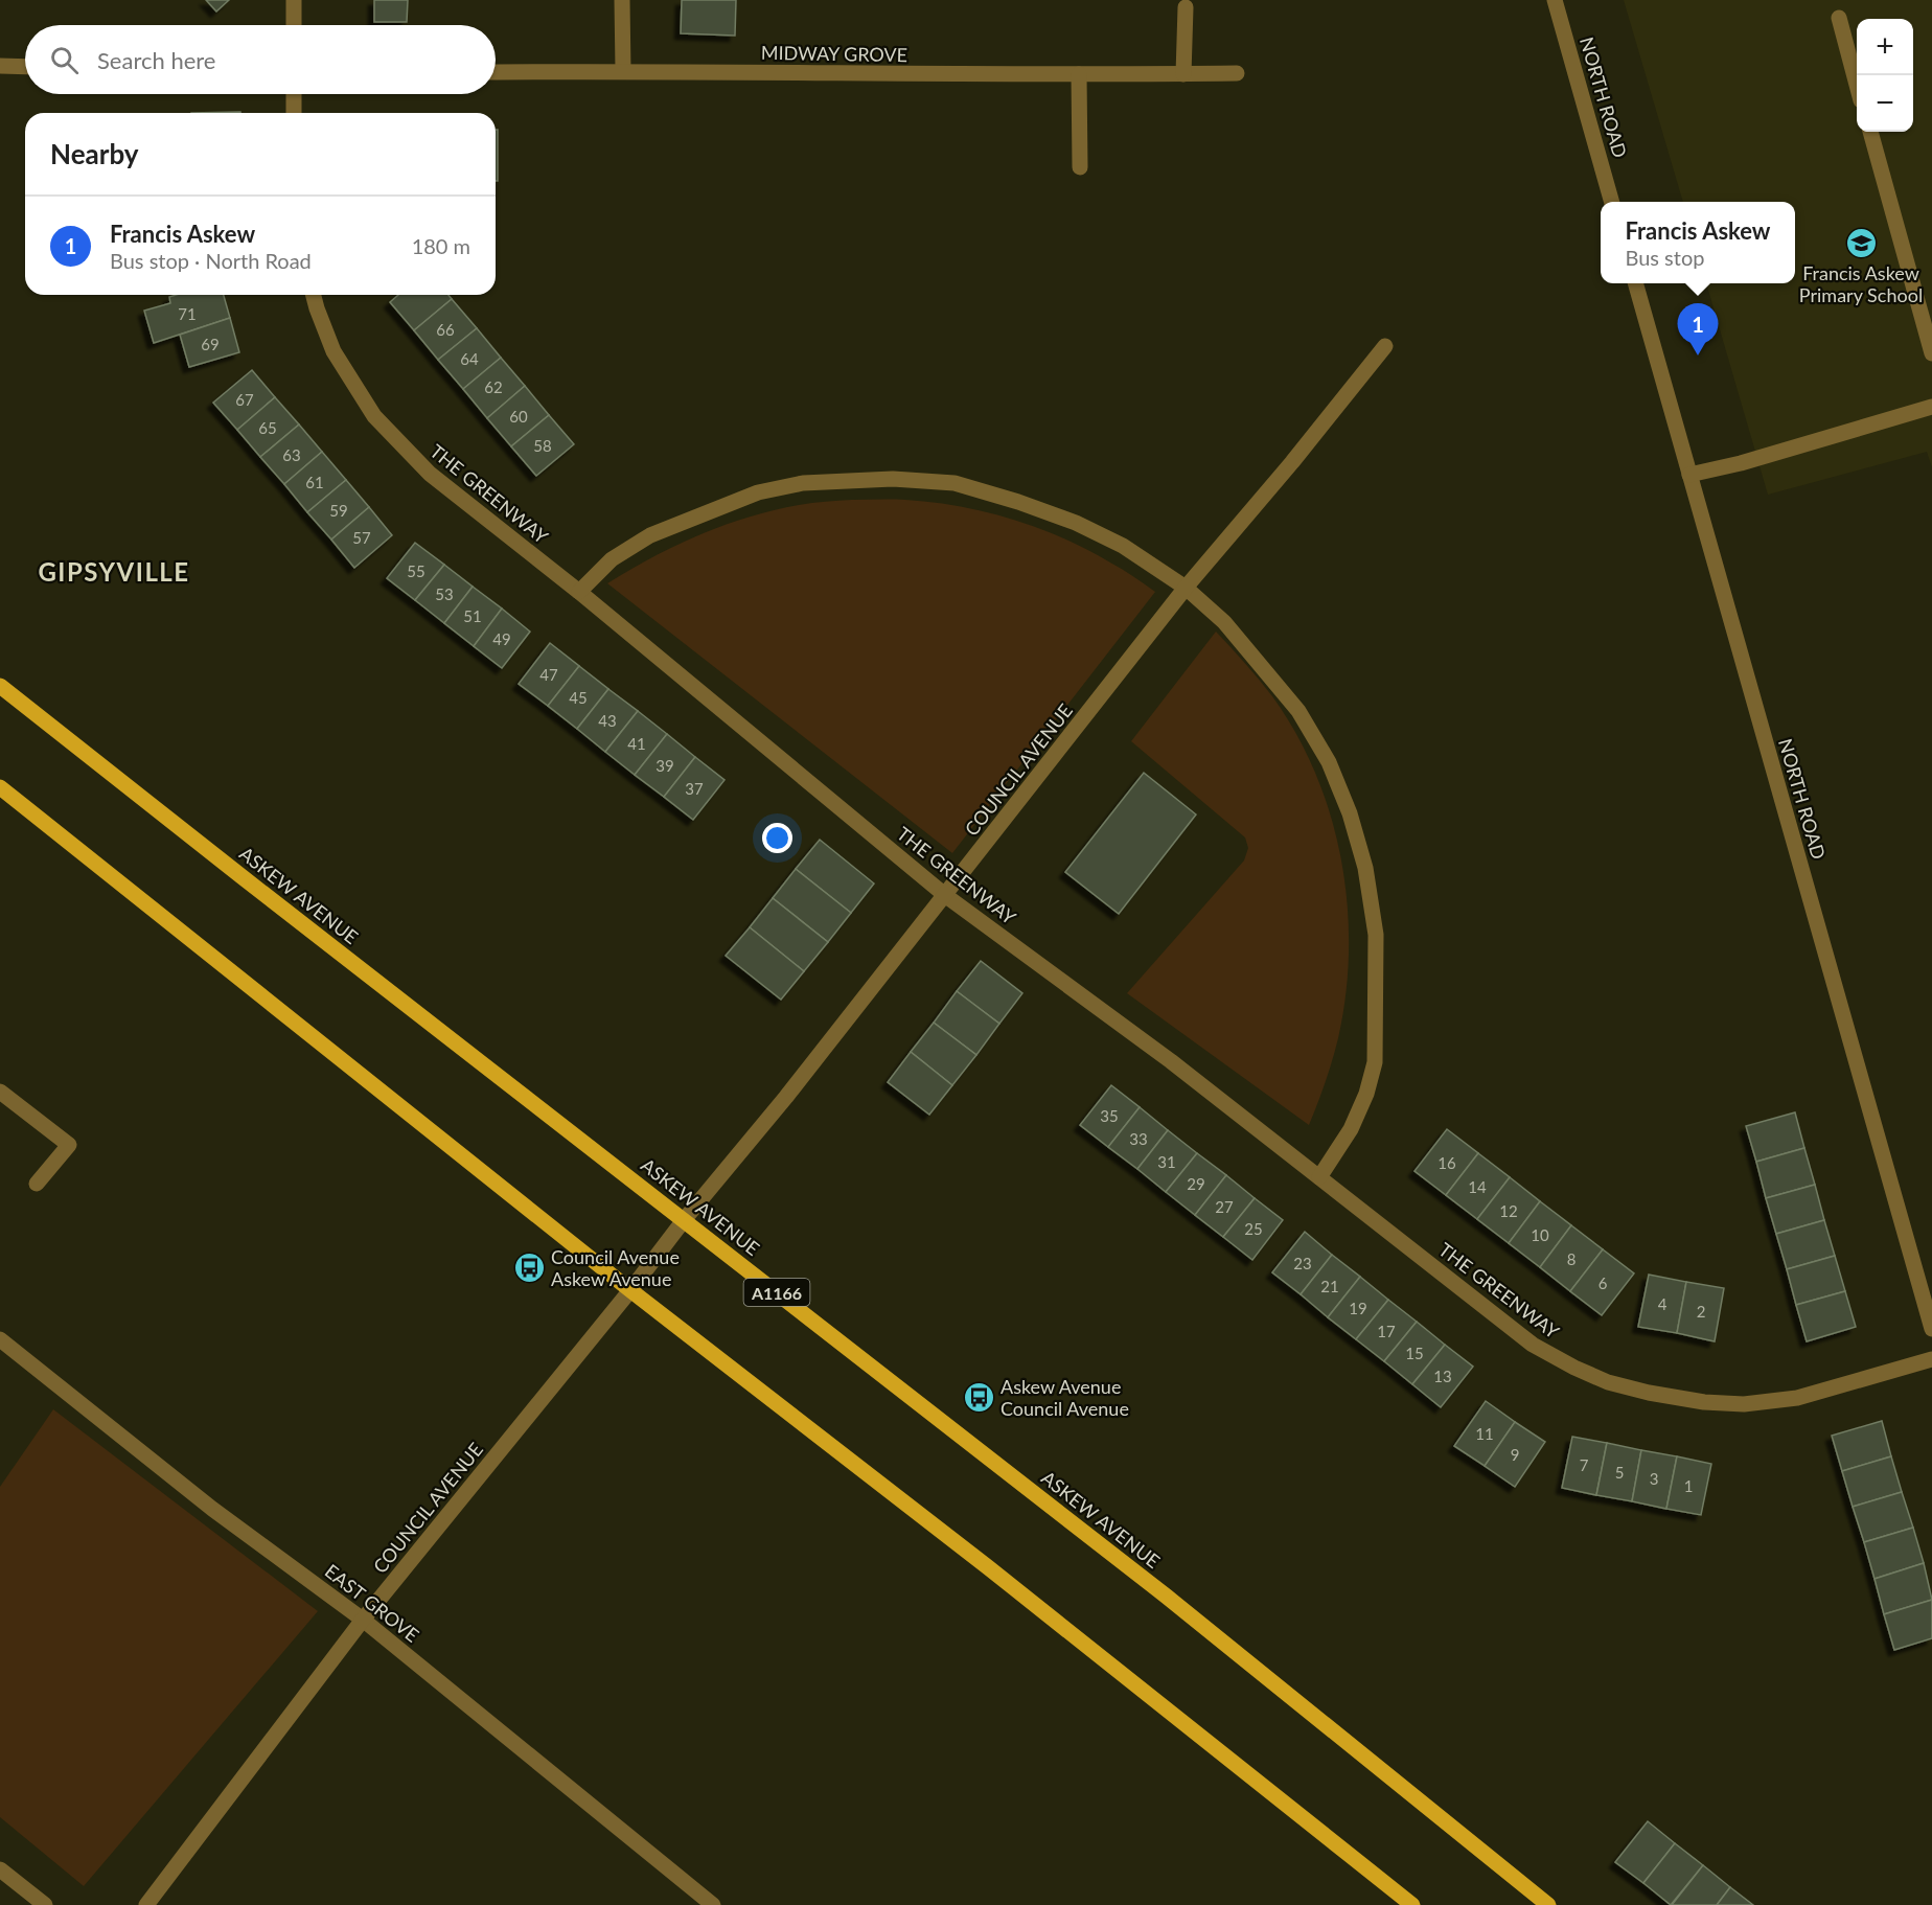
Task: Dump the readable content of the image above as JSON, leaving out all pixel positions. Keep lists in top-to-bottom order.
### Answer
{
  "streets": {
    "main road": ["ASKEW AVENUE", "A1166"],
    "street": [
      "MIDWAY GROVE",
      "NORTH ROAD",
      "THE GREENWAY",
      "COUNCIL AVENUE",
      "EAST GROVE"
    ]
  },
  "crossings": [
    ["THE GREENWAY", "COUNCIL AVENUE"],
    ["COUNCIL AVENUE", "ASKEW AVENUE"],
    ["COUNCIL AVENUE", "EAST GROVE"]
  ],
  "districts": ["GIPSYVILLE"],
  "places": {
    "school or university": ["Francis Askew Primary School"],
    "bus stop": ["Council Avenue Askew Avenue", "Askew Avenue Council Avenue"]
  },
  "house_numbers": [
    "71",
    "66",
    "69",
    "64",
    "62",
    "67",
    "60",
    "65",
    "58",
    "63",
    "61",
    "59",
    "57",
    "55",
    "53",
    "51",
    "49",
    "47",
    "45",
    "43",
    "41",
    "39",
    "37",
    "35",
    "33",
    "31",
    "16",
    "29",
    "14",
    "27",
    "12",
    "25",
    "10",
    "8",
    "23",
    "6",
    "21",
    "4",
    "19",
    "2",
    "17",
    "15",
    "13",
    "11",
    "9",
    "7",
    "5",
    "3",
    "1"
  ],
  "page": {
    "map_buttons": ["+", "−"],
    "search": "Search here",
    "heading": "Nearby",
    "list": [
      {
        "mark": "1",
        "name": "Francis Askew",
        "note": "Bus stop · North Road",
        "value": "180 m"
      }
    ],
    "popup": ["Francis Askew", "Bus stop"],
    "pins": "1"
  }
}
